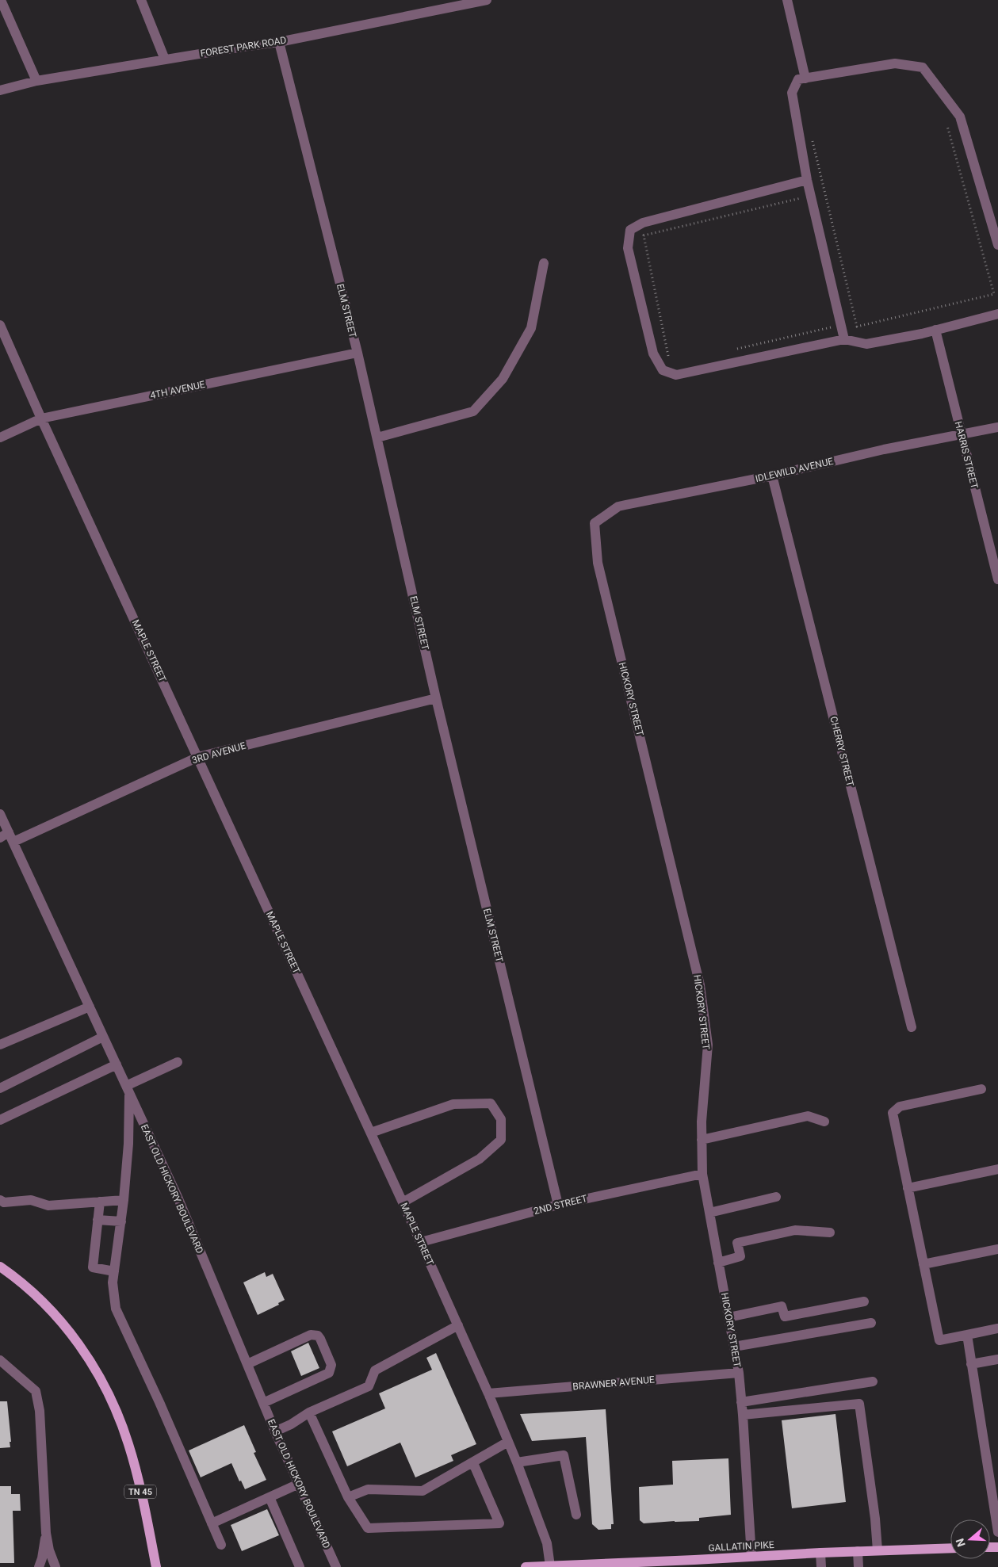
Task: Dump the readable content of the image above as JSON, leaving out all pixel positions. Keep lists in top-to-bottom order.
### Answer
{
  "streets": {
    "main road": ["TN 45", "GALLATIN PIKE"],
    "street": [
      "FOREST PARK ROAD",
      "ELM STREET",
      "4TH AVENUE",
      "HARRIS STREET",
      "IDLEWILD AVENUE",
      "MAPLE STREET",
      "HICKORY STREET",
      "CHERRY STREET",
      "3RD AVENUE",
      "EAST OLD HICKORY BOULEVARD",
      "2ND STREET",
      "BRAWNER AVENUE"
    ]
  },
  "crossings": [
    ["FOREST PARK ROAD", "ELM STREET"],
    ["ELM STREET", "4TH AVENUE"],
    ["ELM STREET", "3RD AVENUE"],
    ["ELM STREET", "2ND STREET"],
    ["4TH AVENUE", "MAPLE STREET"],
    ["HARRIS STREET", "IDLEWILD AVENUE"],
    ["IDLEWILD AVENUE", "HICKORY STREET"],
    ["IDLEWILD AVENUE", "CHERRY STREET"],
    ["MAPLE STREET", "3RD AVENUE"],
    ["MAPLE STREET", "2ND STREET"],
    ["MAPLE STREET", "BRAWNER AVENUE"],
    ["MAPLE STREET", "GALLATIN PIKE"],
    ["HICKORY STREET", "2ND STREET"],
    ["HICKORY STREET", "BRAWNER AVENUE"],
    ["HICKORY STREET", "GALLATIN PIKE"],
    ["3RD AVENUE", "EAST OLD HICKORY BOULEVARD"]
  ],
  "north": "left"
}
